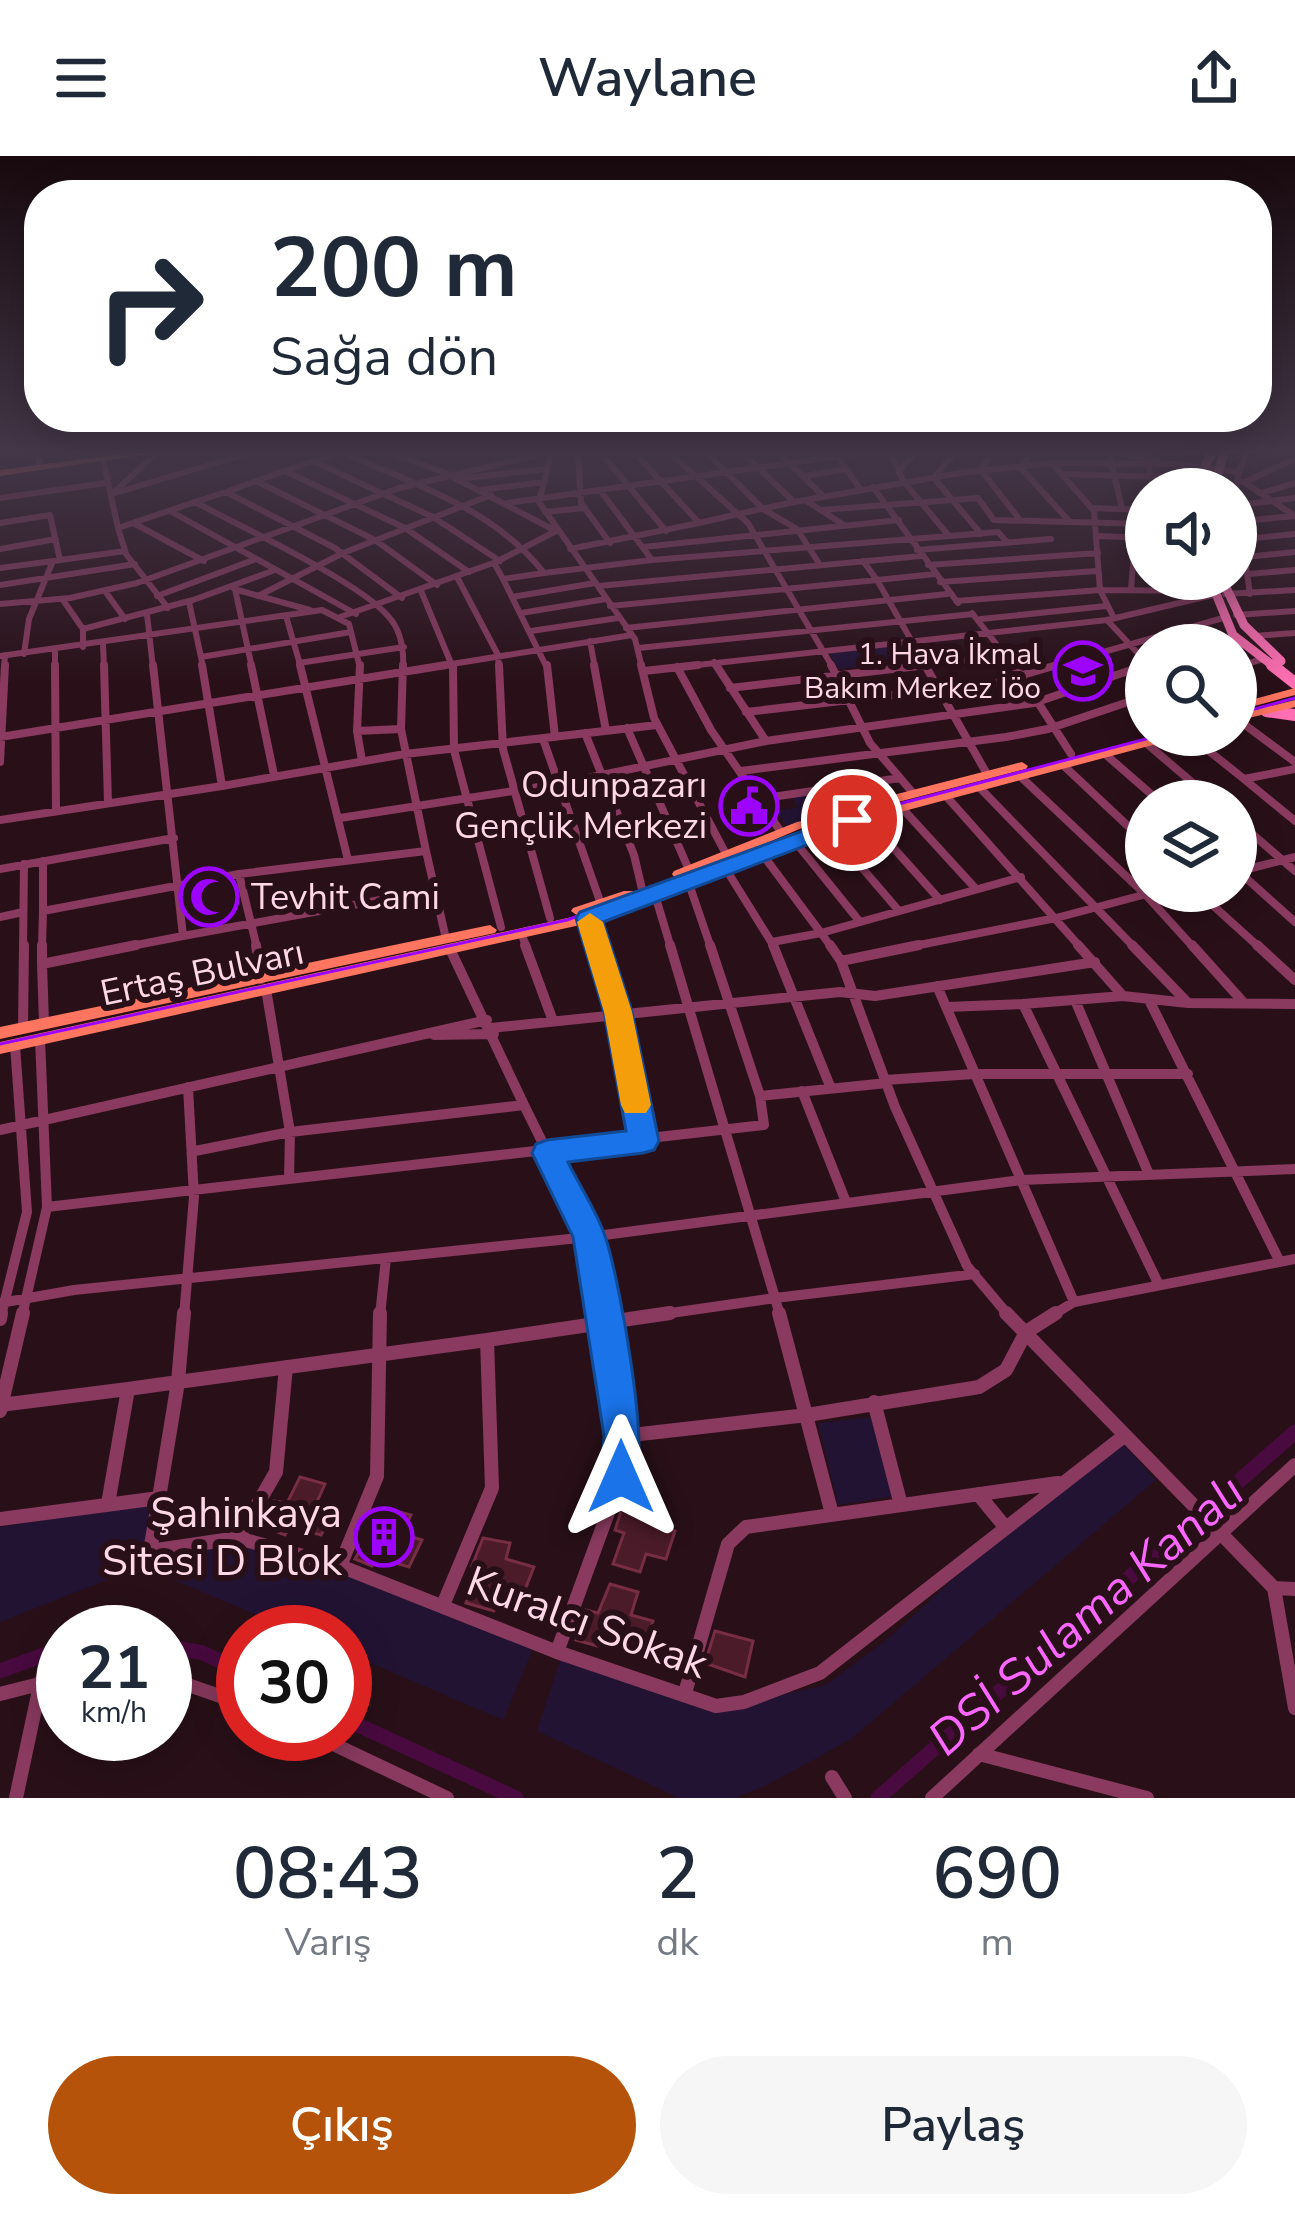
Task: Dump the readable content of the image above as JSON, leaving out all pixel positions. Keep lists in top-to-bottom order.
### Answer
{
  "streets": {
    "main road": ["Ertaş Bulvarı"],
    "street": ["Kuralcı Sokak"]
  },
  "water": ["DSİ Sulama Kanalı"],
  "places": {
    "school or university": ["1. Hava İkmal Bakım Merkez İöo"],
    "public building": ["Odunpazarı Gençlik Merkezi"],
    "mosque": ["Tevhit Cami"],
    "building": ["Şahinkaya Sitesi D Blok"]
  },
  "page": {
    "header": "Waylane",
    "turn": ["200 m", "Sağa dön"],
    "speed": "21 km/h",
    "limit": "30",
    "eta": [
      "08:43",
      "Varış",
      "2",
      "dk",
      "690",
      "m"
    ],
    "buttons": ["Çıkış", "Paylaş"]
  }
}
